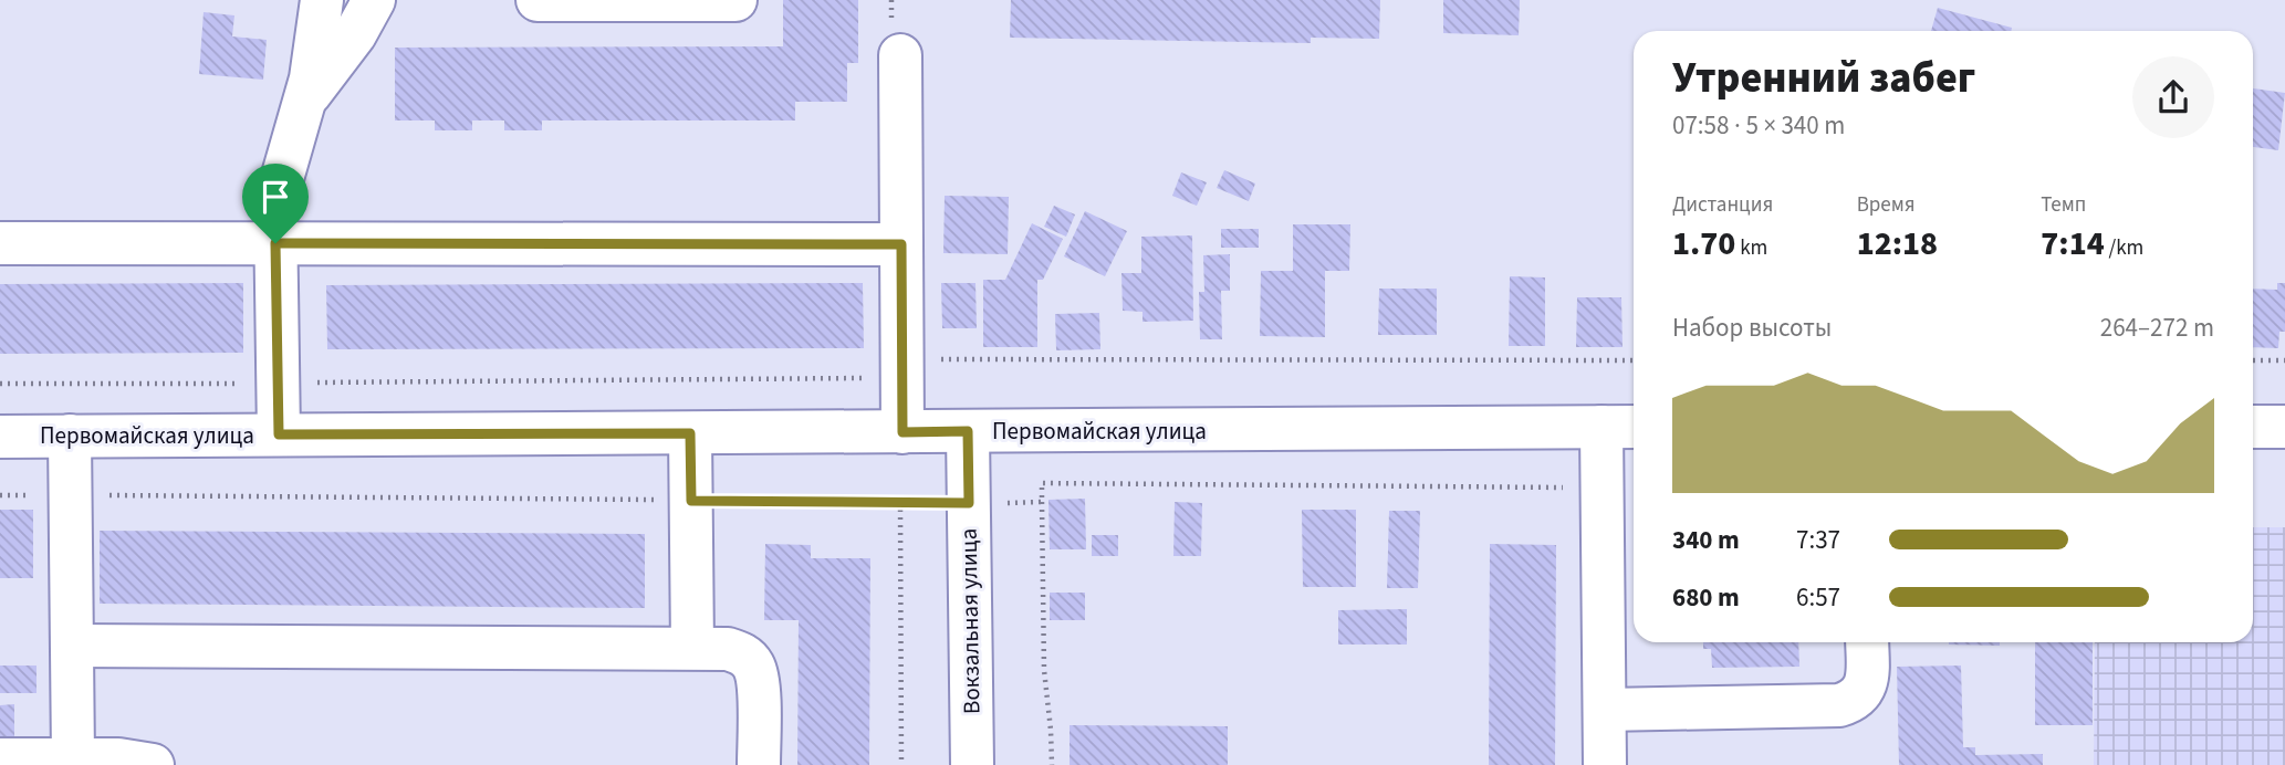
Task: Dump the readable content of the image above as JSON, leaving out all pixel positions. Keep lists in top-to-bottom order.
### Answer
{
  "streets": {
    "main road": ["Первомайская улица", "Вокзальная улица"]
  },
  "crossings": [
    ["Первомайская улица", "Вокзальная улица"]
  ],
  "page": {
    "heading": ["Утренний забег", "07:58 · 5 × 340 m"],
    "stats": [
      ["Дистанция", "1.70 km"],
      ["Время", "12:18"],
      ["Темп", "7:14 /km"]
    ],
    "chart": ["Набор высоты", "264–272 m"],
    "list": [
      {
        "name": "340 m",
        "note": "7:37"
      },
      {
        "name": "680 m",
        "note": "6:57"
      }
    ]
  }
}
